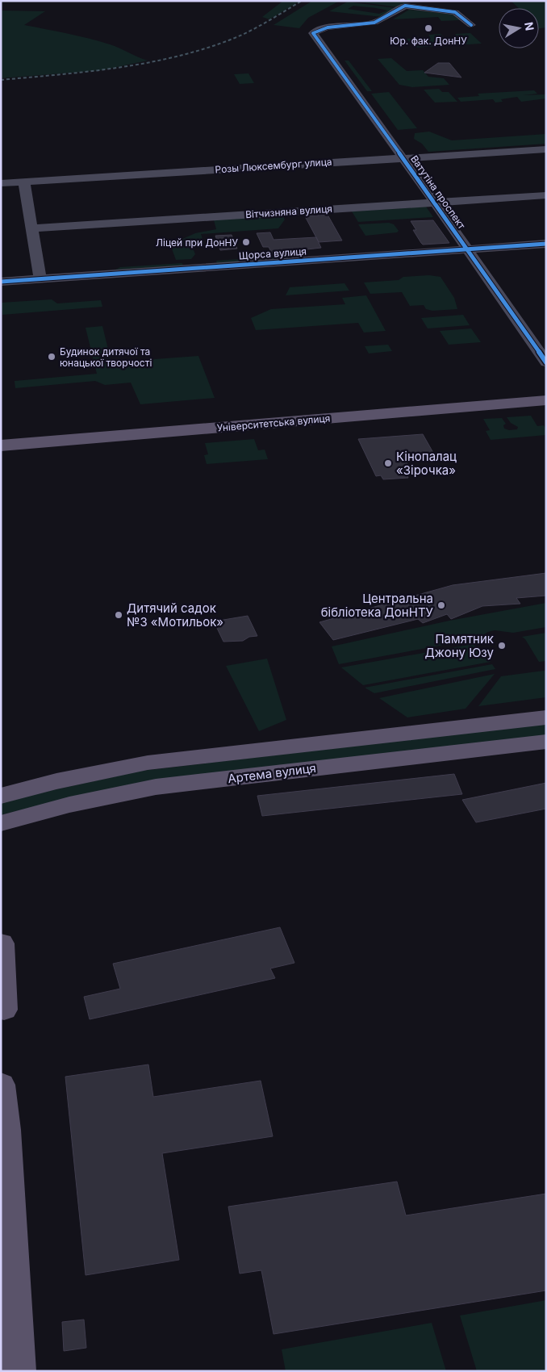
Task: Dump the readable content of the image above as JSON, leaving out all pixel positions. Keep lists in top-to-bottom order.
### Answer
{
  "streets": {
    "main road": ["Університетська вулиця", "Артема вулиця"],
    "street": [
      "Розы Люксембург улица",
      "Ватутіна проспект",
      "Вітчизняна вулиця",
      "Щорса вулиця"
    ]
  },
  "crossings": [
    ["Розы Люксембург улица", "Ватутіна проспект"],
    ["Ватутіна проспект", "Вітчизняна вулиця"],
    ["Ватутіна проспект", "Щорса вулиця"]
  ],
  "places": [
    "Юр. фак. ДонНУ",
    "Ліцей при ДонНУ",
    "Будинок дитячої та юнацької творчості",
    "Кінопалац «Зірочка»",
    "Центральна бібліотека ДонНТУ",
    "Дитячий садок №3 «Мотильок»",
    "Памятник Джону Юзу"
  ],
  "north": "right"
}
